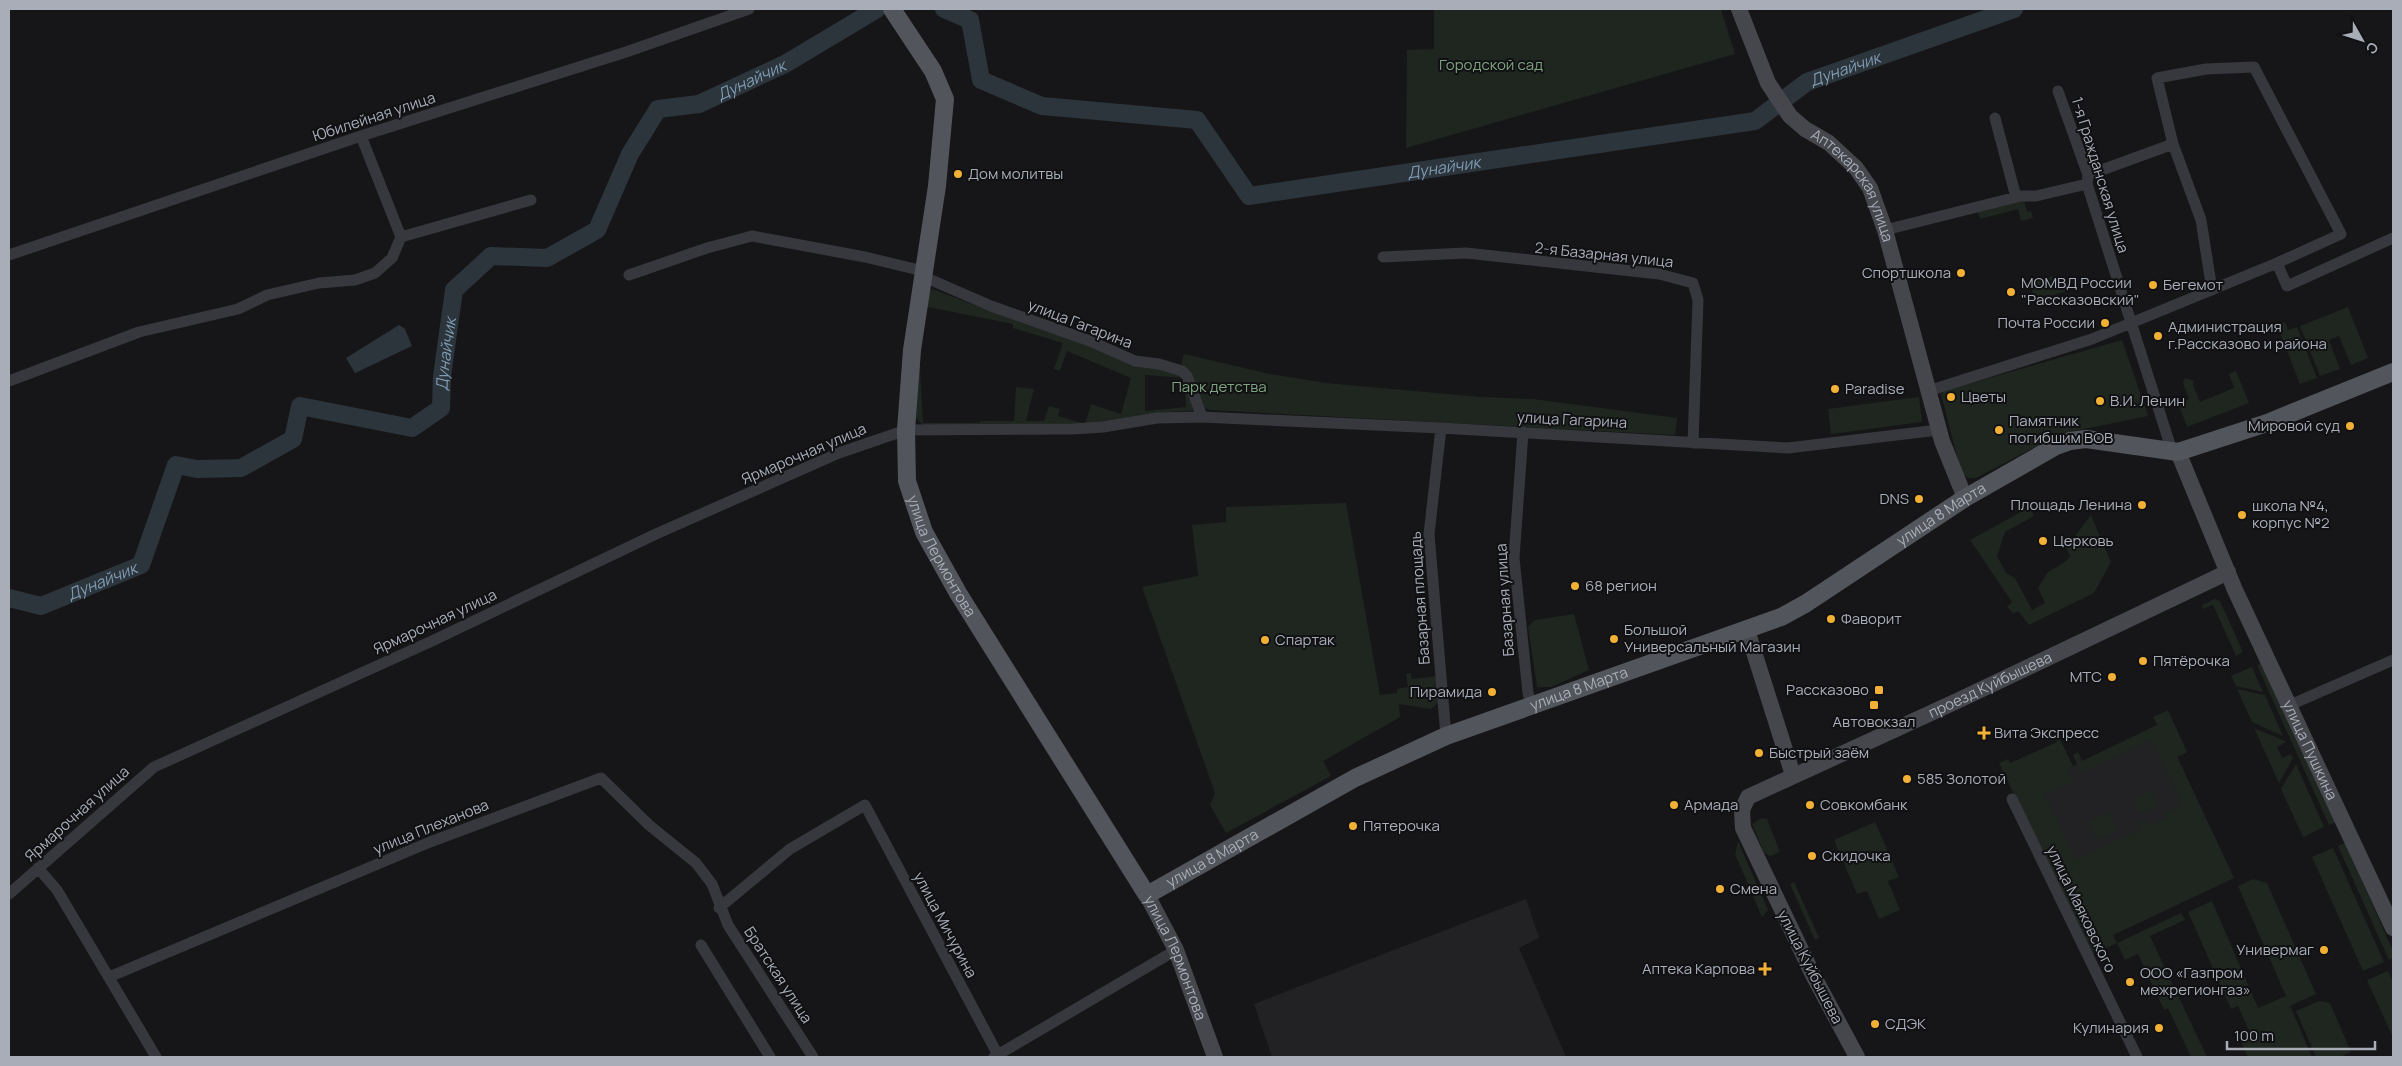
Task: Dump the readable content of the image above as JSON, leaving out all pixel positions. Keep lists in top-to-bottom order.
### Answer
{
  "streets": {
    "main road": ["улица 8 Марта", "улица Лермонтова"],
    "street": [
      "Юбилейная улица",
      "1-я Гражданская улица",
      "Аптекарская улица",
      "2-я Базарная улица",
      "улица Гагарина",
      "Ярмарочная улица",
      "Базарная площадь",
      "Базарная улица",
      "проезд Куйбышева",
      "улица Пушкина",
      "улица Плеханова",
      "улица Маяковского",
      "улица Мичурина",
      "улица Куйбышева",
      "Братская улица"
    ]
  },
  "crossings": [
    ["1-я Гражданская улица", "улица 8 Марта"],
    ["Аптекарская улица", "улица Гагарина"],
    ["Аптекарская улица", "улица 8 Марта"],
    ["2-я Базарная улица", "улица Гагарина"],
    ["улица Гагарина", "Ярмарочная улица"],
    ["улица Гагарина", "улица Лермонтова"],
    ["улица Гагарина", "Базарная площадь"],
    ["улица Гагарина", "Базарная улица"],
    ["Ярмарочная улица", "улица Лермонтова"],
    ["улица 8 Марта", "улица Лермонтова"],
    ["улица 8 Марта", "Базарная площадь"],
    ["улица 8 Марта", "Базарная улица"],
    ["проезд Куйбышева", "улица Пушкина"],
    ["проезд Куйбышева", "улица Куйбышева"],
    ["улица Плеханова", "улица Мичурина"],
    ["улица Плеханова", "Братская улица"],
    ["улица Мичурина", "Братская улица"]
  ],
  "water": ["Дунайчик"],
  "parks": ["Городской сад", "Парк детства"],
  "places": {
    "other": [
      "Дом молитвы",
      "Спортшкола",
      "Бегемот",
      "МОМВД России \"Рассказовский\"",
      "Почта России",
      "Администрация г.Рассказово и района",
      "Paradise",
      "Цветы",
      "В.И. Ленин",
      "Мировой суд",
      "Памятник погибшим ВОВ",
      "DNS",
      "Площадь Ленина",
      "школа №4, корпус №2",
      "Церковь",
      "68 регион",
      "Фаворит",
      "Большой Универсальный Магазин",
      "Спартак",
      "Пятёрочка",
      "МТС",
      "Пирамида",
      "Быстрый заём",
      "585 Золотой",
      "Армада",
      "Совкомбанк",
      "Пятерочка",
      "Скидочка",
      "Смена",
      "Универмаг",
      "ООО «Газпром межрегионгаз»",
      "СДЭК",
      "Кулинария"
    ],
    "transit": ["Рассказово", "Автовокзал"],
    "health": ["Вита Экспресс", "Аптека Карпова"]
  },
  "scale_bar": "100 m",
  "north": "bottom right"
}
